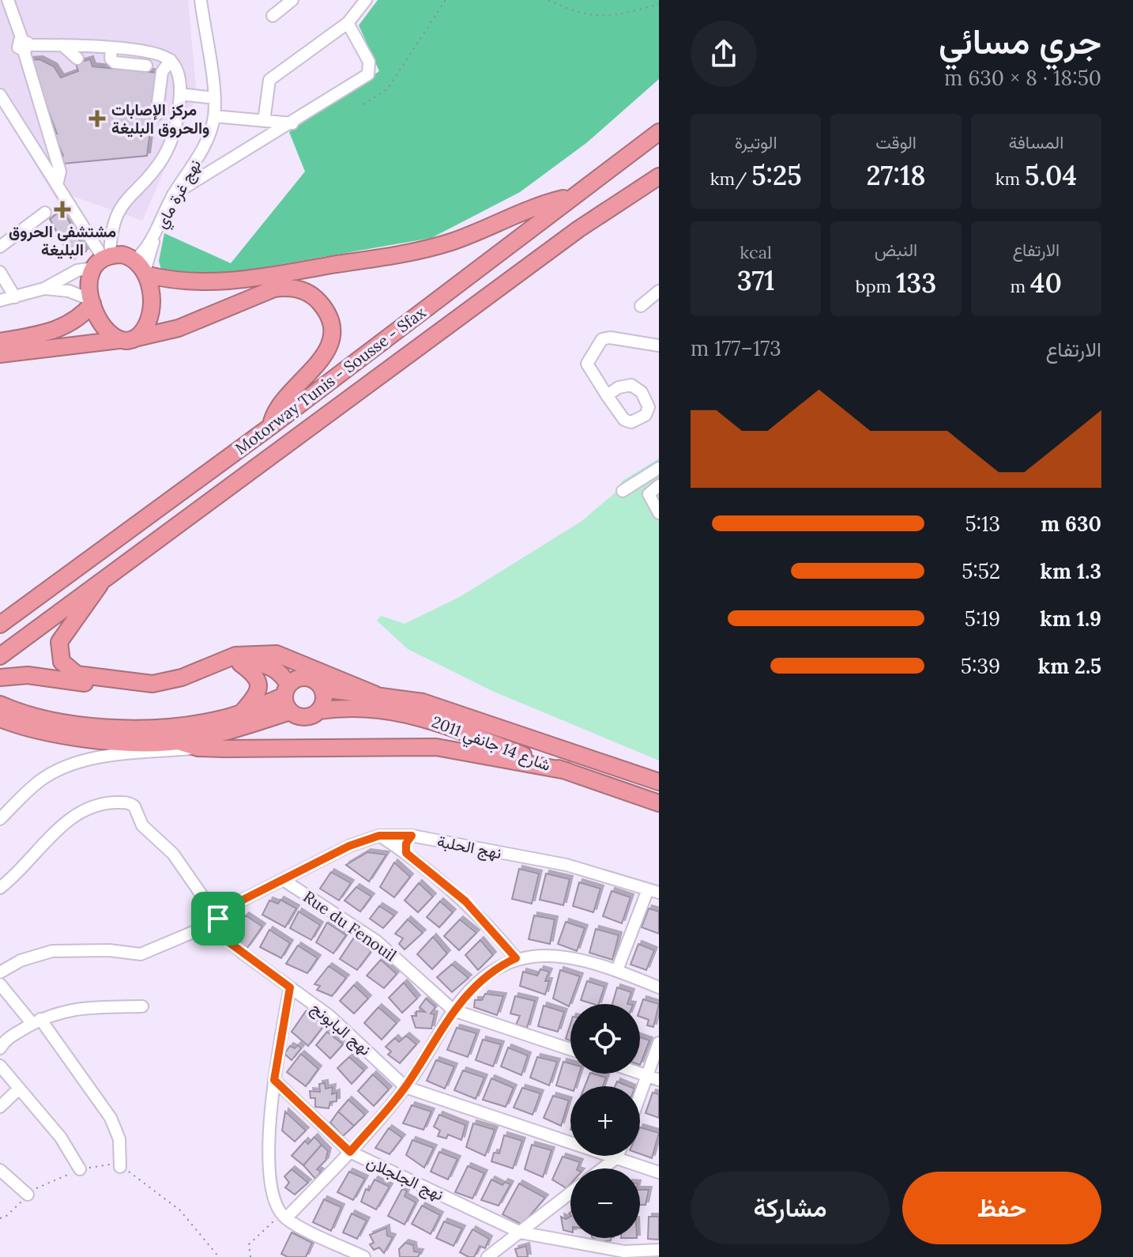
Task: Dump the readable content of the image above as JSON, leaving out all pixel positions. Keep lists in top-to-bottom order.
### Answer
{
  "streets": {
    "highway": ["Motorway Tunis - Sousse - Sfax", "شارع 14 جانفي 2011"],
    "street": [
      "نهج غرة ماي",
      "نهج الحلبة",
      "Rue du Fenouil",
      "نهج البابونج",
      "نهج الجلجلان"
    ]
  },
  "places": {
    "health": ["مركز الإصابات والحروق البليغة", "مشتشفى الحروق البليغة"]
  },
  "page": {
    "heading": ["جري مسائي", "18:50 · 8 × 630 m"],
    "stats": [
      ["المسافة", "5.04 km"],
      ["الوقت", "27:18"],
      ["الوتيرة", "5:25 /km"],
      ["الارتفاع", "40 m"],
      ["النبض", "133 bpm"],
      ["kcal", "371"]
    ],
    "chart": ["الارتفاع", "173–177 m"],
    "list": [
      {
        "name": "630 m",
        "note": "5:13"
      },
      {
        "name": "1.3 km",
        "note": "5:52"
      },
      {
        "name": "1.9 km",
        "note": "5:19"
      },
      {
        "name": "2.5 km",
        "note": "5:39"
      }
    ],
    "map_buttons": ["+", "−"],
    "buttons": ["حفظ", "مشاركة"]
  }
}
